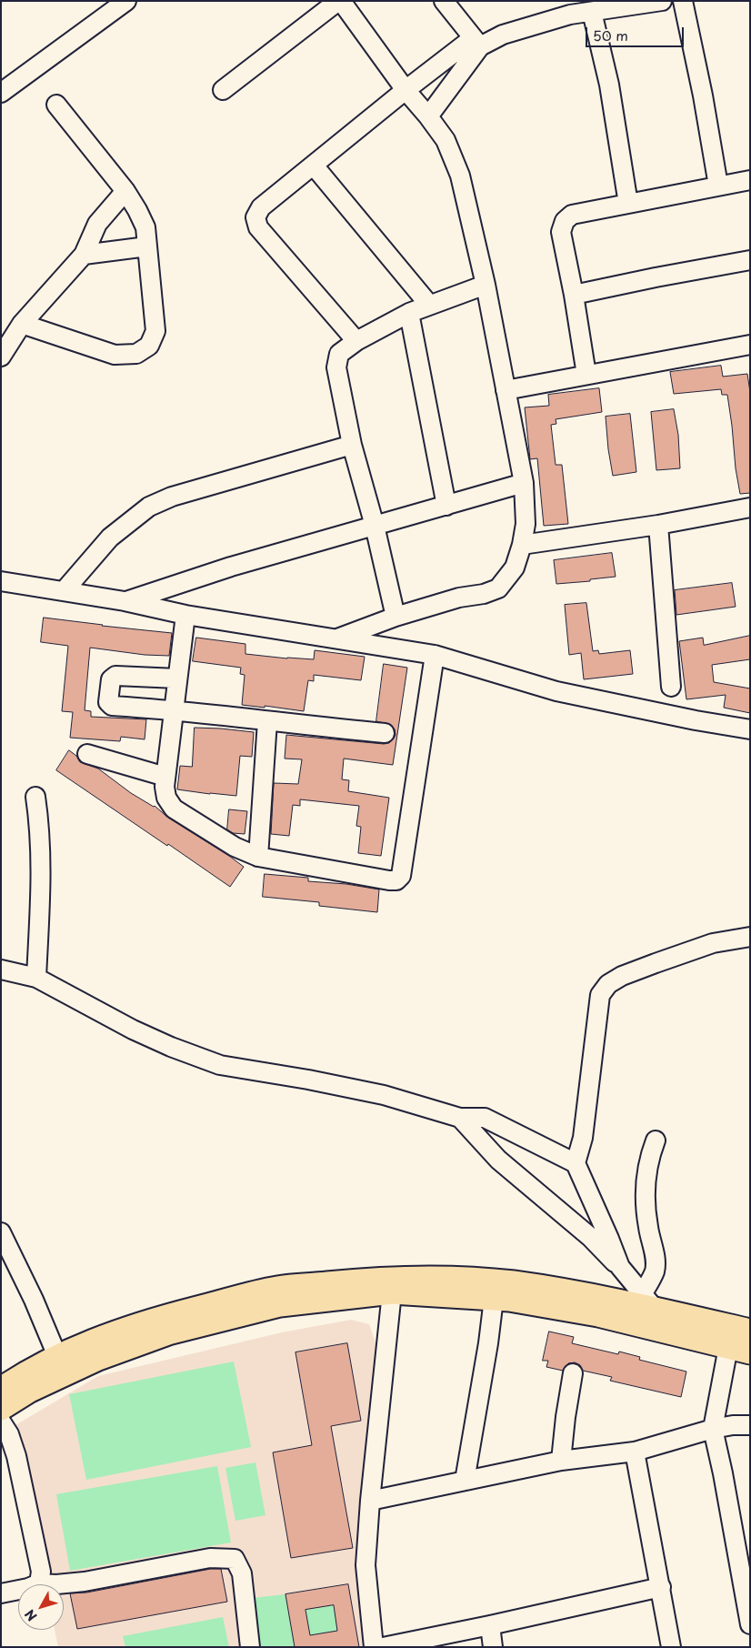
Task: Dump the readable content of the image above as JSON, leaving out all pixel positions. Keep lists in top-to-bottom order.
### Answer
{
  "scale_bar": "50 m",
  "north": "bottom left"
}
